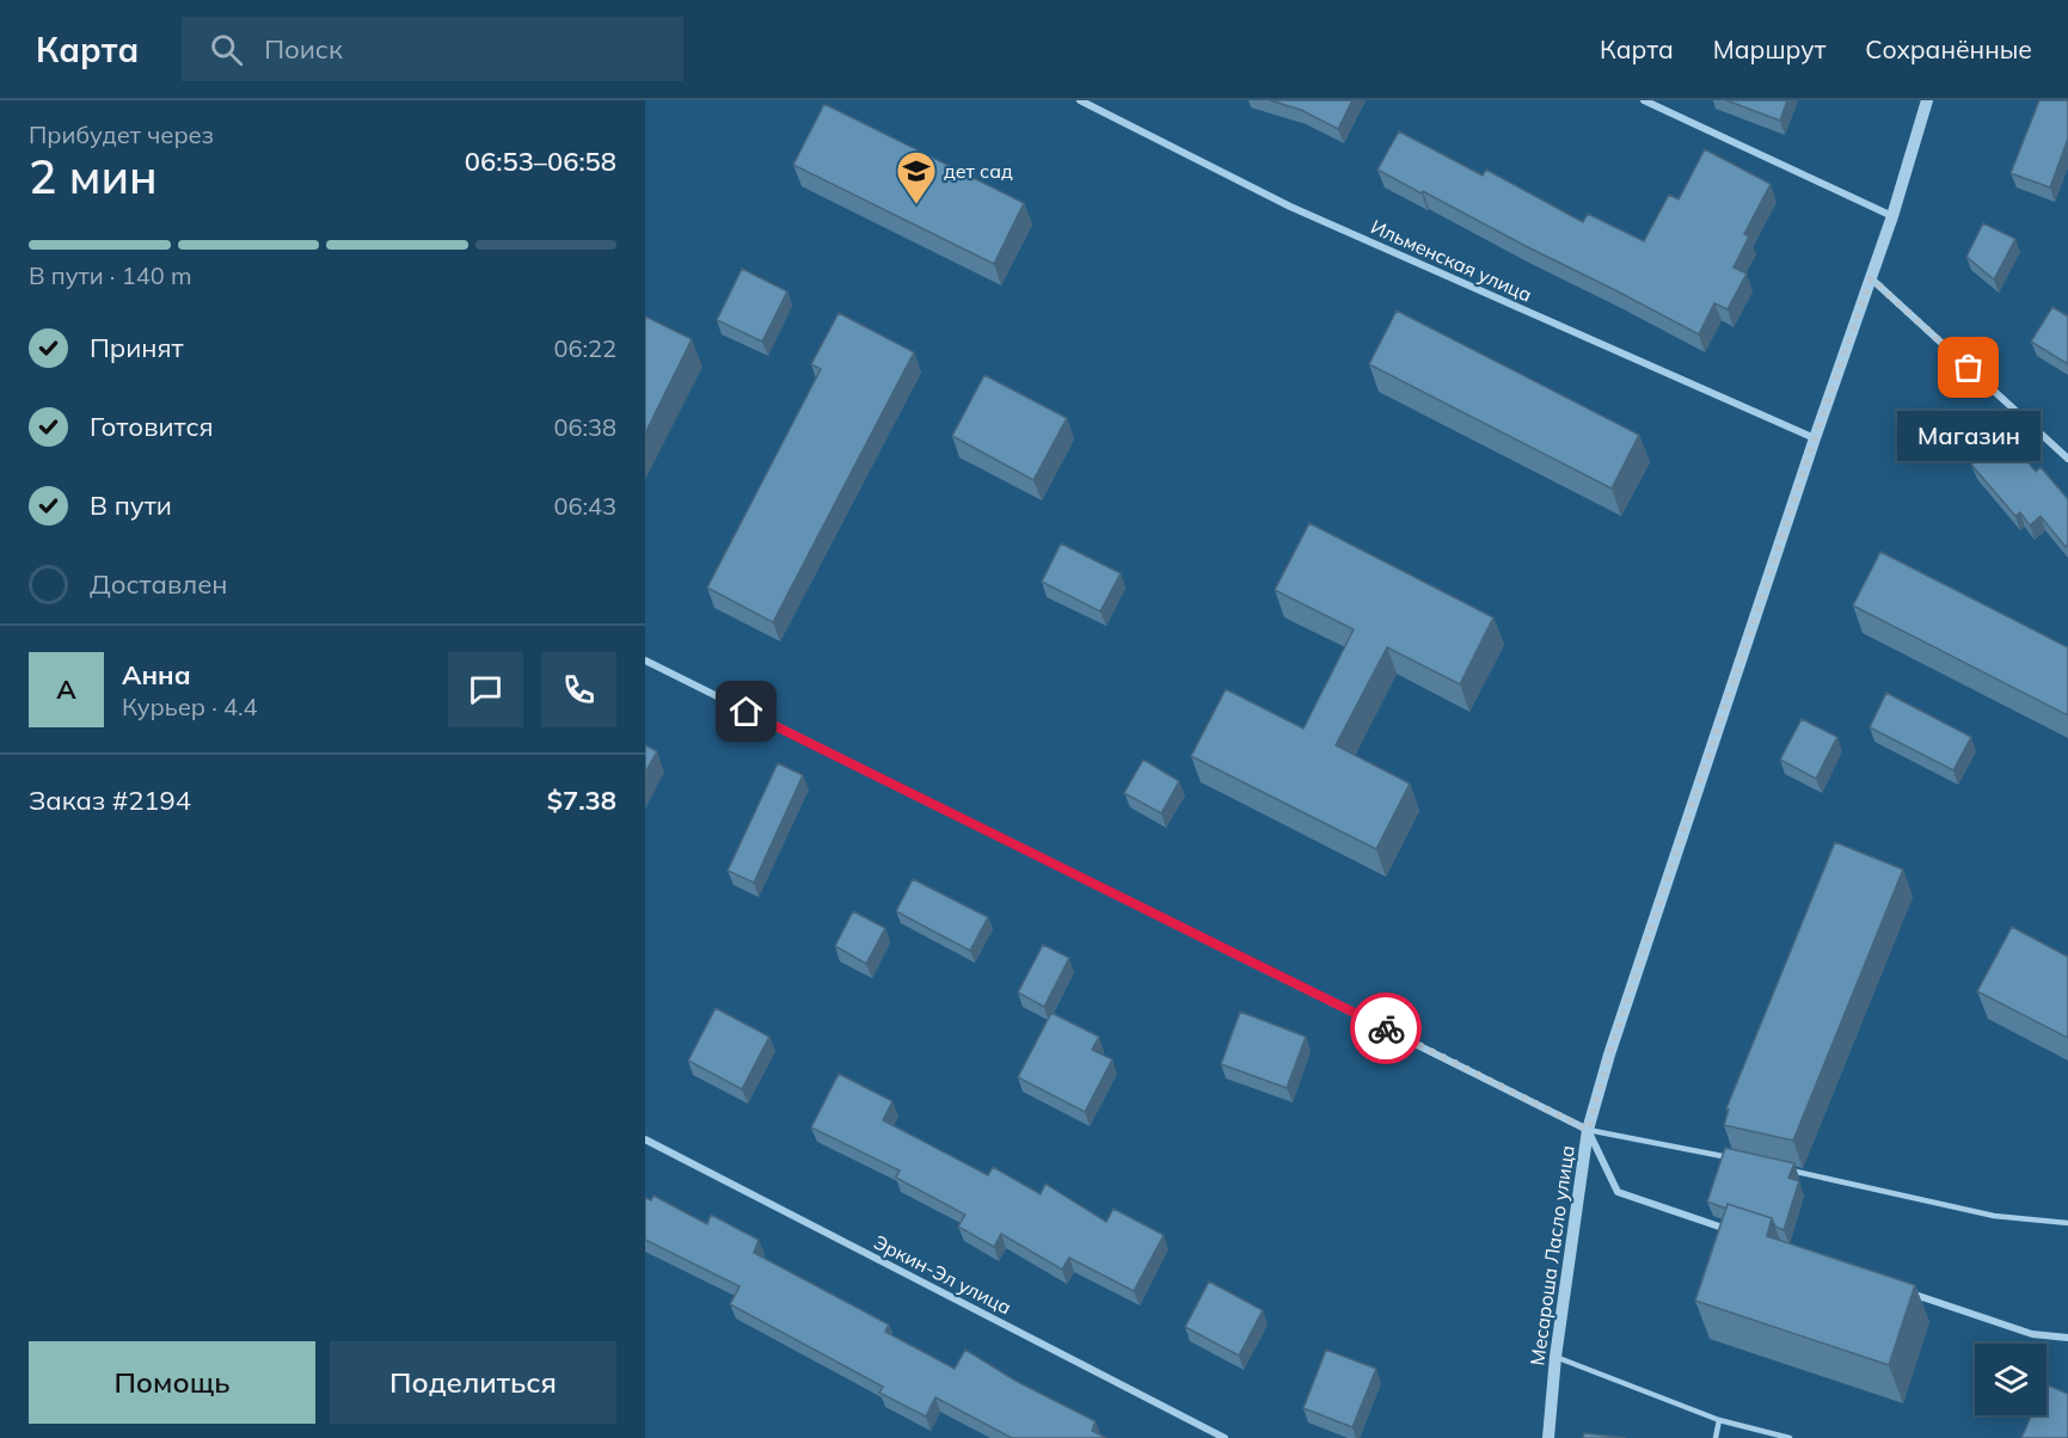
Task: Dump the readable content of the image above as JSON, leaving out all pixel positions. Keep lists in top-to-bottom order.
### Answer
{
  "streets": {
    "street": ["Ильменская улица", "Месароша Ласло улица", "Эркин-Эл улица"]
  },
  "crossings": [
    ["Ильменская улица", "Месароша Ласло улица"]
  ],
  "places": {
    "school or university": ["дет сад"],
    "other": ["Магазин"]
  },
  "page": {
    "header": "Карта",
    "search": "Поиск",
    "nav": ["Карта", "Маршрут", "Сохранённые"],
    "heading": ["2 мин", "Прибудет через", "06:53–06:58"],
    "panel": [
      "Анна",
      "Курьер · 4.4",
      "Заказ #2194",
      "$7.38"
    ],
    "bar": "В пути · 140 m",
    "list": [
      ["Принят", "06:22"],
      ["Готовится", "06:38"],
      ["В пути", "06:43"],
      "Доставлен"
    ],
    "bubble": "Магазин",
    "round": "А",
    "buttons": ["Помощь", "Поделиться"]
  }
}
